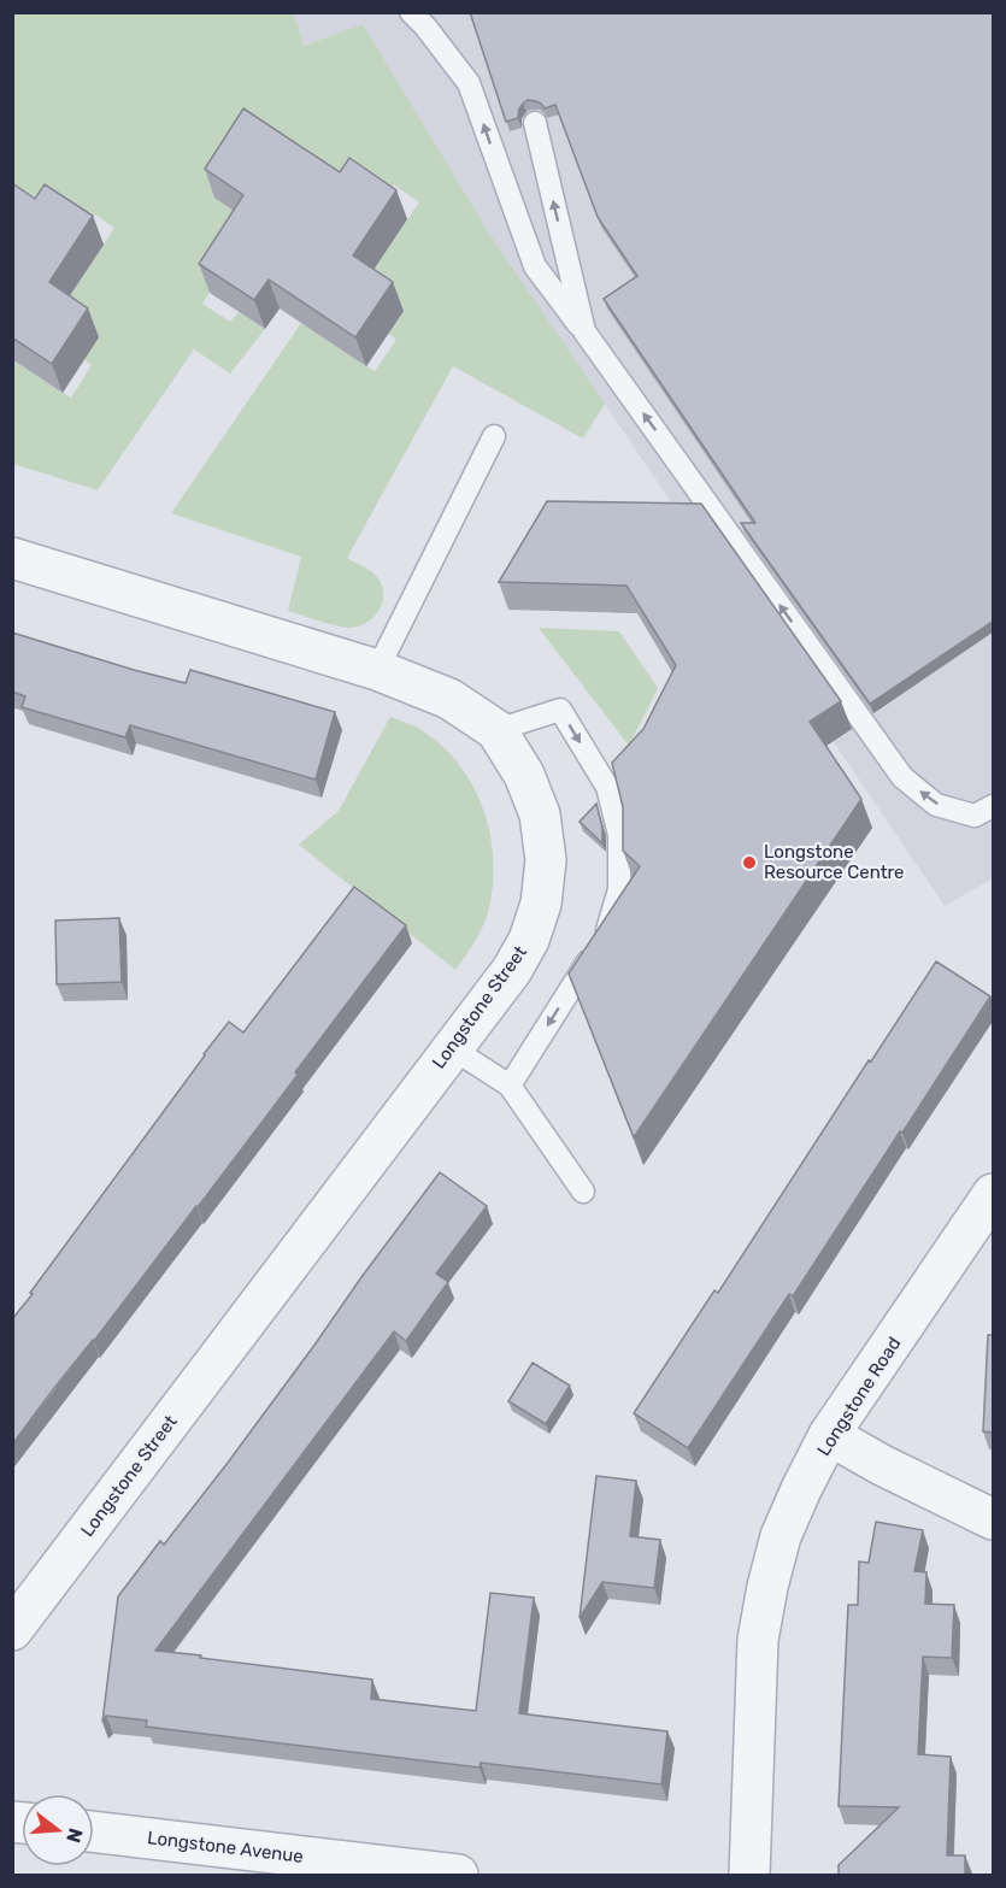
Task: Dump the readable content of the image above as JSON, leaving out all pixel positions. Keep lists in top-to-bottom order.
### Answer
{
  "streets": {
    "street": ["Longstone Street", "Longstone Road", "Longstone Avenue"]
  },
  "places": ["Longstone Resource Centre"],
  "north": "right"
}
